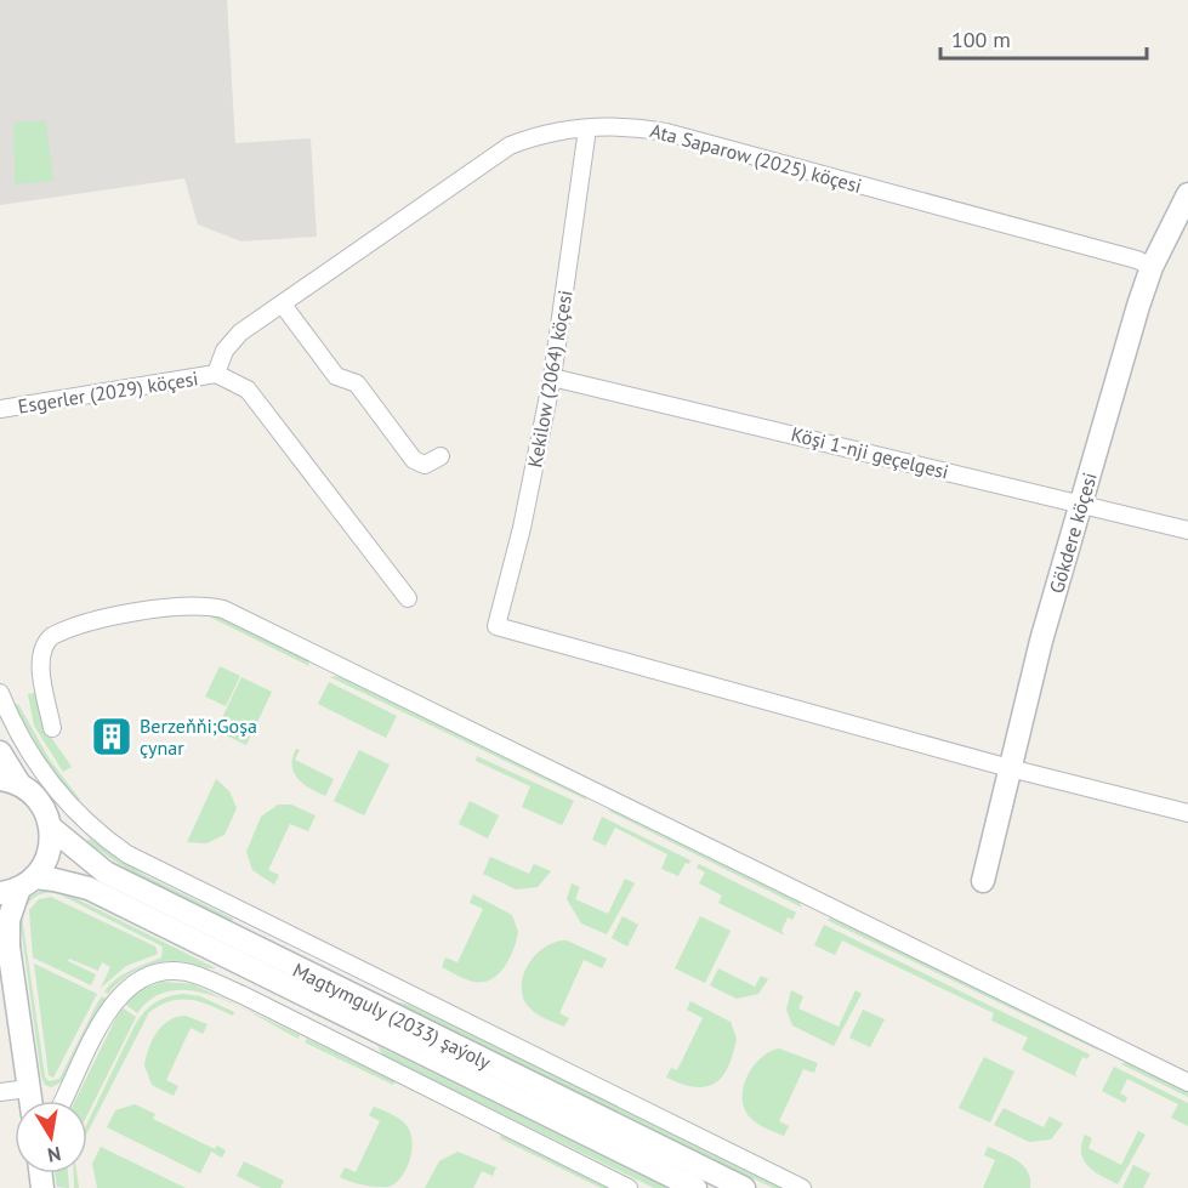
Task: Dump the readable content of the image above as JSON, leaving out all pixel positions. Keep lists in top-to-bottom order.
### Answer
{
  "streets": {
    "main road": ["Gökdere köçesi", "Magtymguly (2033) şaýoly"],
    "street": [
      "Ata Saparow (2025) köçesi",
      "Kekilow (2064) köçesi",
      "Esgerler (2029) köçesi",
      "Köşi 1-nji geçelgesi"
    ]
  },
  "crossings": [
    ["Ata Saparow (2025) köçesi", "Kekilow (2064) köçesi"],
    ["Ata Saparow (2025) köçesi", "Esgerler (2029) köçesi"],
    ["Ata Saparow (2025) köçesi", "Gökdere köçesi"],
    ["Kekilow (2064) köçesi", "Köşi 1-nji geçelgesi"],
    ["Kekilow (2064) köçesi", "Gökdere köçesi"],
    ["Köşi 1-nji geçelgesi", "Gökdere köçesi"]
  ],
  "places": {
    "building": ["Berzeňňi;Goşa çynar"]
  },
  "scale_bar": "100 m",
  "north": "bottom"
}
